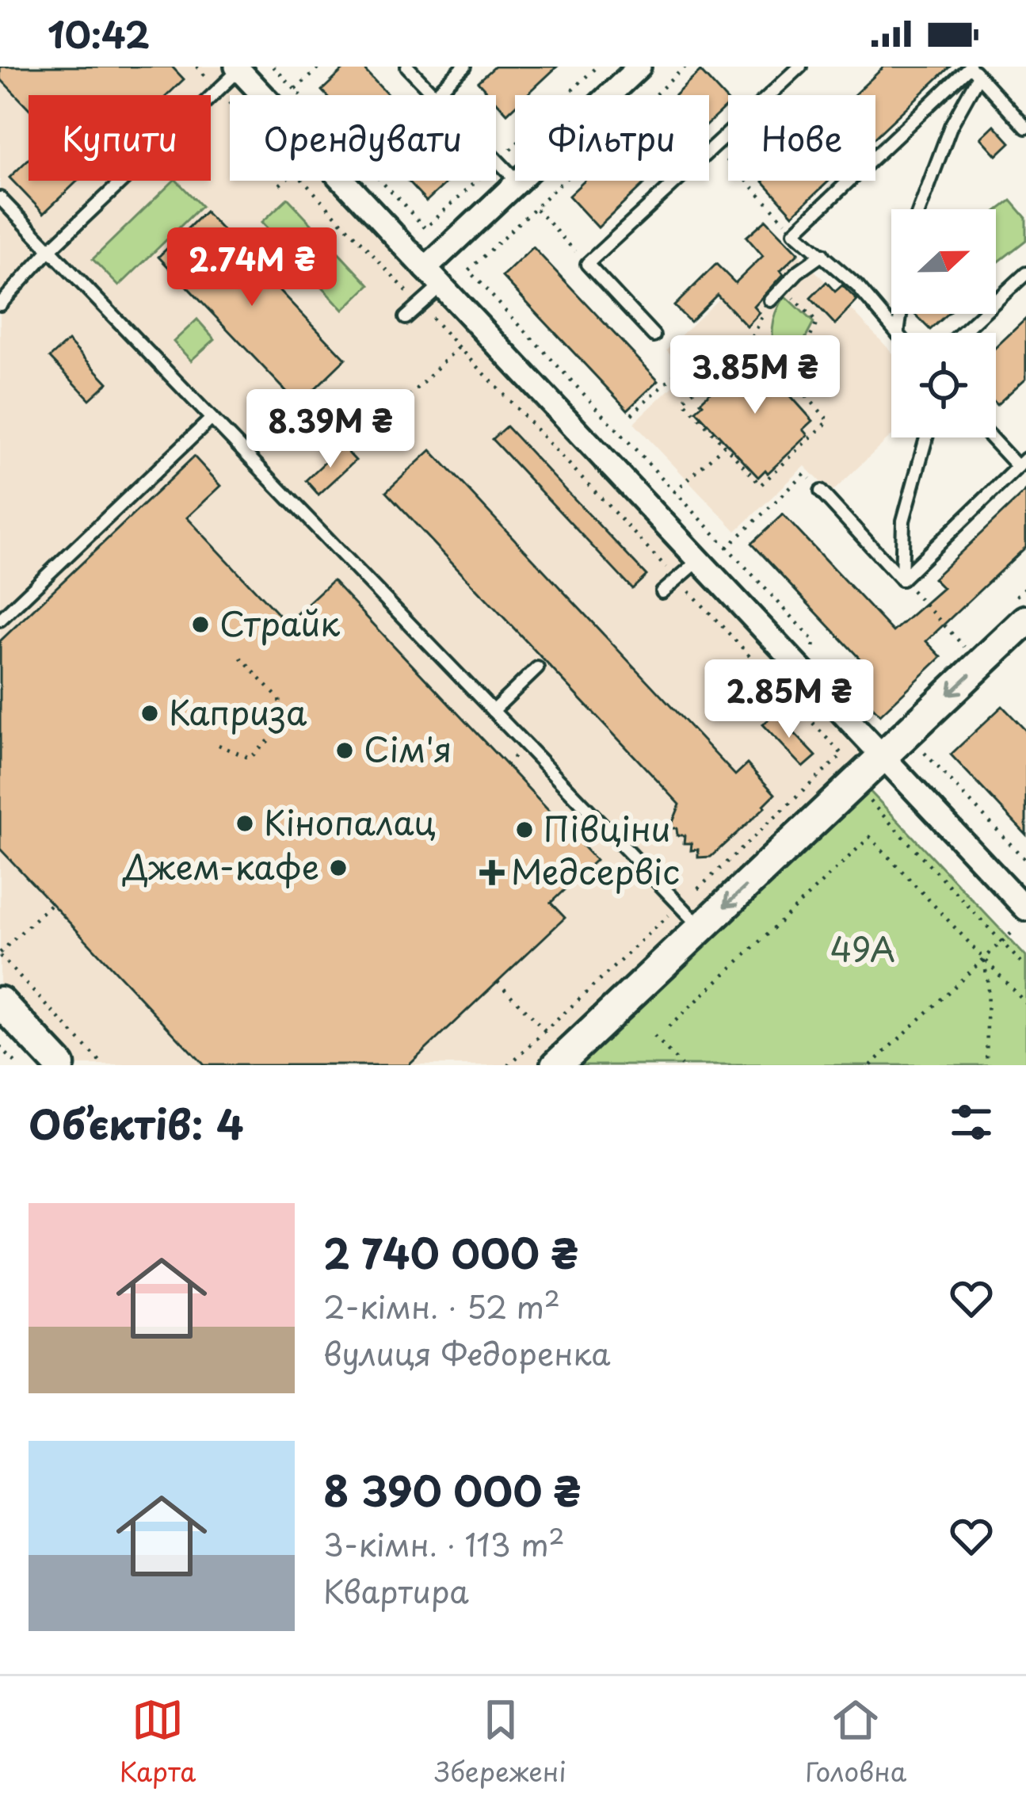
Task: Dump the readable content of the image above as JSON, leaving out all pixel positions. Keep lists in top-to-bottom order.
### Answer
{
  "parks": ["49А"],
  "places": {
    "other": [
      "Страйк",
      "Каприза",
      "Сім'я",
      "Кінопалац",
      "Півціни",
      "Джем-кафе"
    ],
    "health": ["Медсервіс"]
  },
  "north": "right",
  "page": {
    "status": "10:42",
    "chip": [
      "Купити",
      "Орендувати",
      "Фільтри",
      "Нове"
    ],
    "price": [
      "2.74M ₴",
      "3.85M ₴",
      "8.39M ₴",
      "2.85M ₴"
    ],
    "heading": "Об’єктів: 4",
    "list": [
      {
        "name": "2 740 000 ₴",
        "note": "2-кімн. · 52 m² · вулиця Федоренка"
      },
      {
        "name": "8 390 000 ₴",
        "note": "3-кімн. · 113 m² · Квартира"
      }
    ],
    "tabs": ["Карта", "Збережені", "Головна"]
  }
}
